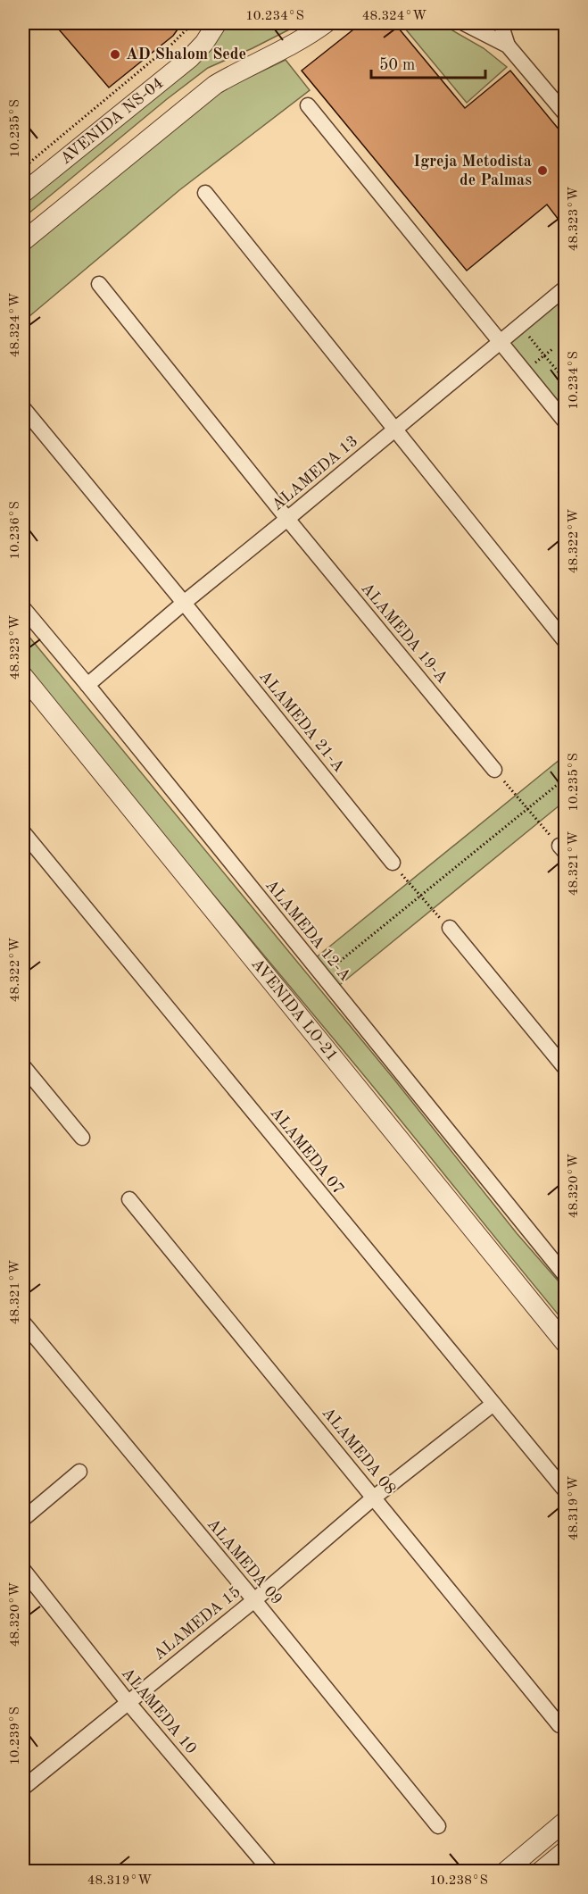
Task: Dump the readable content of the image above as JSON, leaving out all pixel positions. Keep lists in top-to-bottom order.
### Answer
{
  "streets": {
    "street": [
      "AVENIDA NS-04",
      "ALAMEDA 13",
      "ALAMEDA 19-A",
      "ALAMEDA 21-A",
      "ALAMEDA 12-A",
      "AVENIDA LO-21",
      "ALAMEDA 07",
      "ALAMEDA 08",
      "ALAMEDA 09",
      "ALAMEDA 15",
      "ALAMEDA 10"
    ]
  },
  "crossings": [
    ["ALAMEDA 13", "ALAMEDA 19-A"],
    ["ALAMEDA 13", "ALAMEDA 21-A"],
    ["ALAMEDA 13", "ALAMEDA 12-A"],
    ["ALAMEDA 07", "ALAMEDA 15"],
    ["ALAMEDA 08", "ALAMEDA 15"],
    ["ALAMEDA 09", "ALAMEDA 15"],
    ["ALAMEDA 15", "ALAMEDA 10"]
  ],
  "places": ["AD Shalom Sede", "Igreja Metodista de Palmas"],
  "scale_bar": "50 m",
  "coordinates": [
    "10.234°S",
    "48.324°W",
    "10.235°S",
    "48.323°W",
    "10.236°S",
    "48.322°W",
    "48.321°W",
    "48.320°W",
    "48.319°W",
    "10.239°S",
    "10.238°S"
  ]
}
